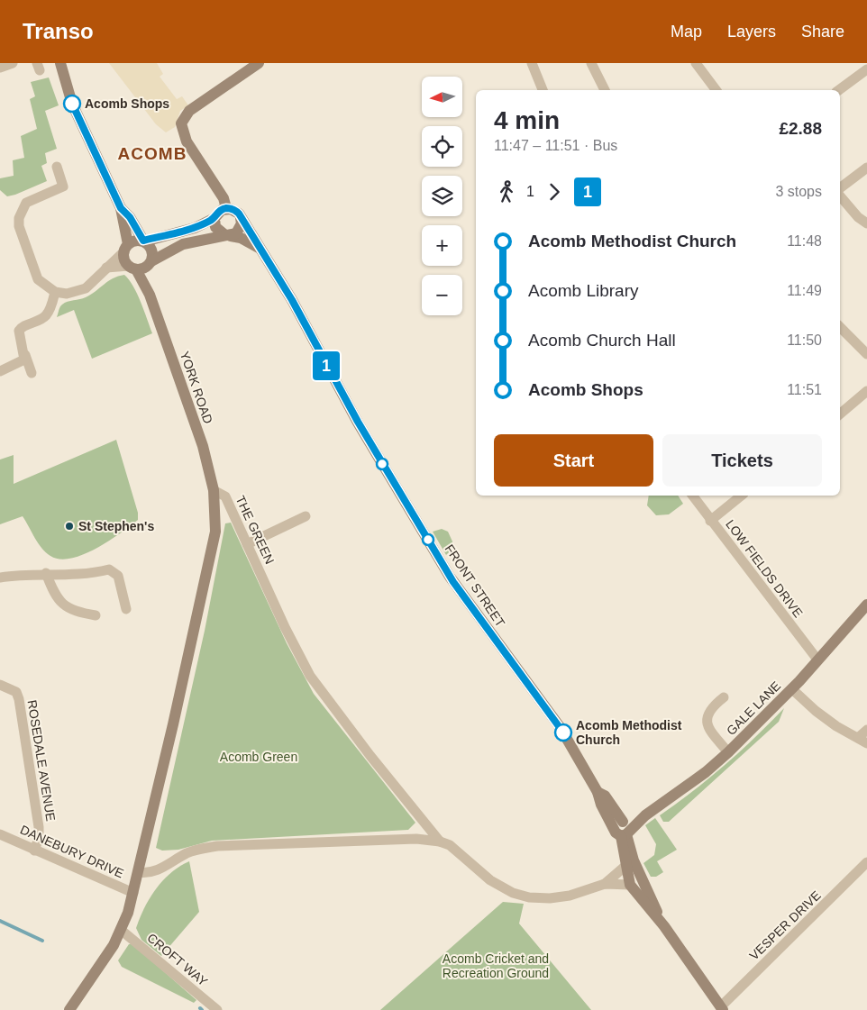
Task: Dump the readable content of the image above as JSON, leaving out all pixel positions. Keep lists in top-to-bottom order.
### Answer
{
  "streets": {
    "street": [
      "YORK ROAD",
      "THE GREEN",
      "LOW FIELDS DRIVE",
      "FRONT STREET",
      "GALE LANE",
      "ROSEDALE AVENUE",
      "DANEBURY DRIVE",
      "VESPER DRIVE",
      "CROFT WAY"
    ]
  },
  "crossings": [
    ["YORK ROAD", "THE GREEN"],
    ["THE GREEN", "DANEBURY DRIVE"],
    ["THE GREEN", "CROFT WAY"],
    ["LOW FIELDS DRIVE", "GALE LANE"],
    ["FRONT STREET", "GALE LANE"],
    ["ROSEDALE AVENUE", "DANEBURY DRIVE"]
  ],
  "districts": ["ACOMB"],
  "parks": ["Acomb Green", "Acomb Cricket and Recreation Ground"],
  "places": ["Acomb Shops", "St Stephen's", "Acomb Methodist Church"],
  "lines": ["bus line 1"],
  "north": "left",
  "page": {
    "header": "Transo",
    "nav": ["Map", "Layers", "Share"],
    "on_map": "1",
    "map_buttons": ["+", "−"],
    "heading": ["4 min", "11:47 – 11:51 · Bus", "£2.88"],
    "legs": ["1", "1", "3 stops"],
    "list": [
      {
        "name": "Acomb Methodist Church",
        "value": "11:48"
      },
      {
        "name": "Acomb Library",
        "value": "11:49"
      },
      {
        "name": "Acomb Church Hall",
        "value": "11:50"
      },
      {
        "name": "Acomb Shops",
        "value": "11:51"
      }
    ],
    "buttons": ["Start", "Tickets"]
  }
}
